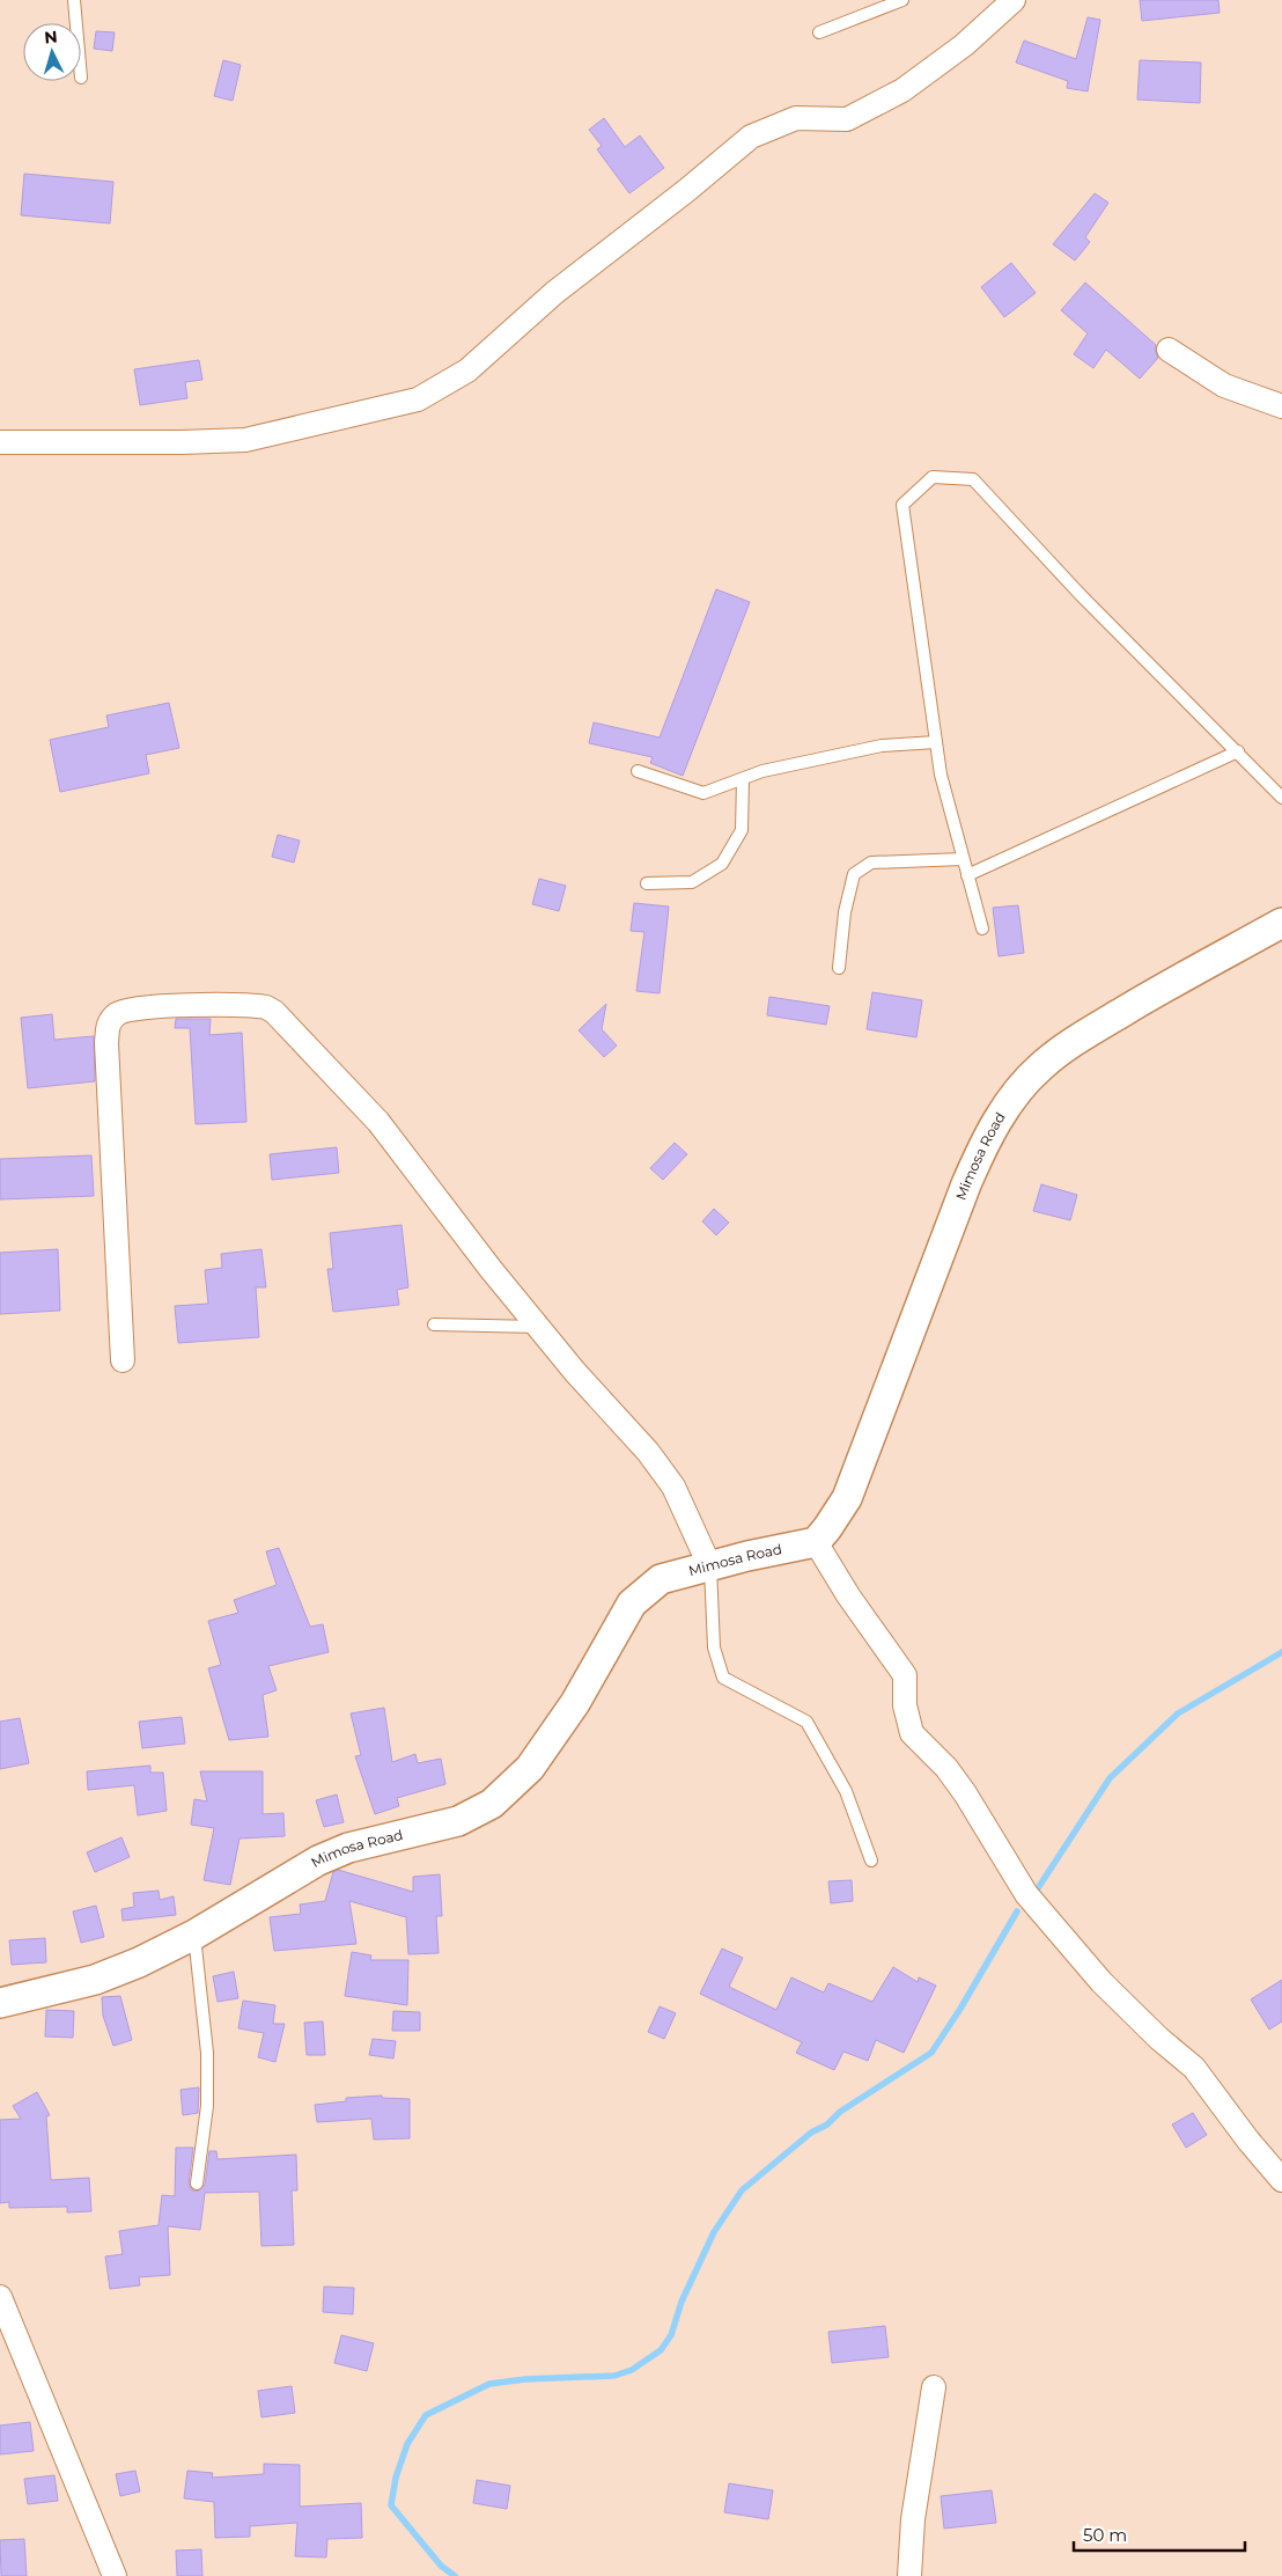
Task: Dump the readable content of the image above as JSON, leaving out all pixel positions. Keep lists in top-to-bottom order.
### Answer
{
  "streets": {
    "street": ["Mimosa Road"]
  },
  "scale_bar": "50 m",
  "north": "top"
}
